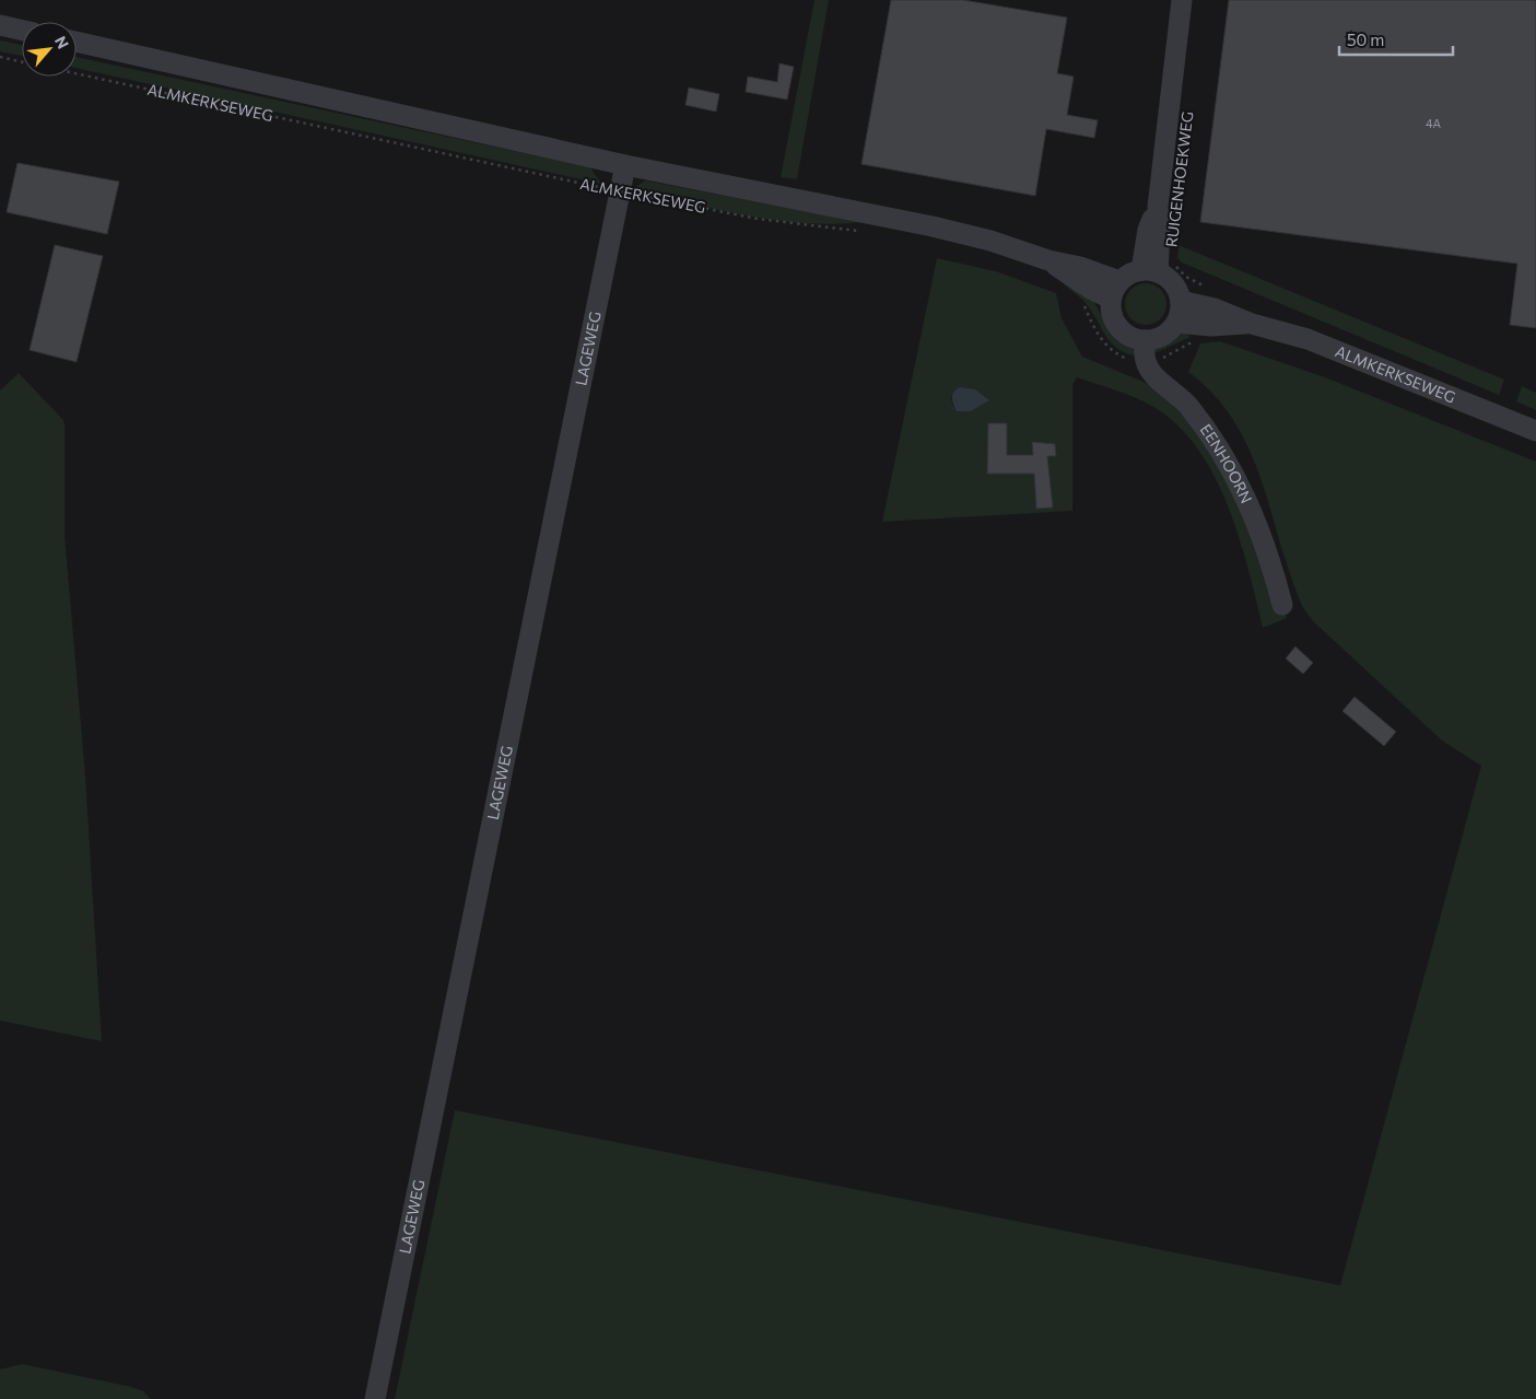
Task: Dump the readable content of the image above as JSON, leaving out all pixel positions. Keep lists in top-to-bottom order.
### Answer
{
  "streets": {
    "street": [
      "ALMKERKSEWEG",
      "RUIGENHOEKWEG",
      "LAGEWEG",
      "EENHOORN"
    ]
  },
  "crossings": [
    ["ALMKERKSEWEG", "RUIGENHOEKWEG"],
    ["ALMKERKSEWEG", "LAGEWEG"]
  ],
  "house_numbers": ["4A"],
  "scale_bar": "50 m",
  "north": "top right"
}
